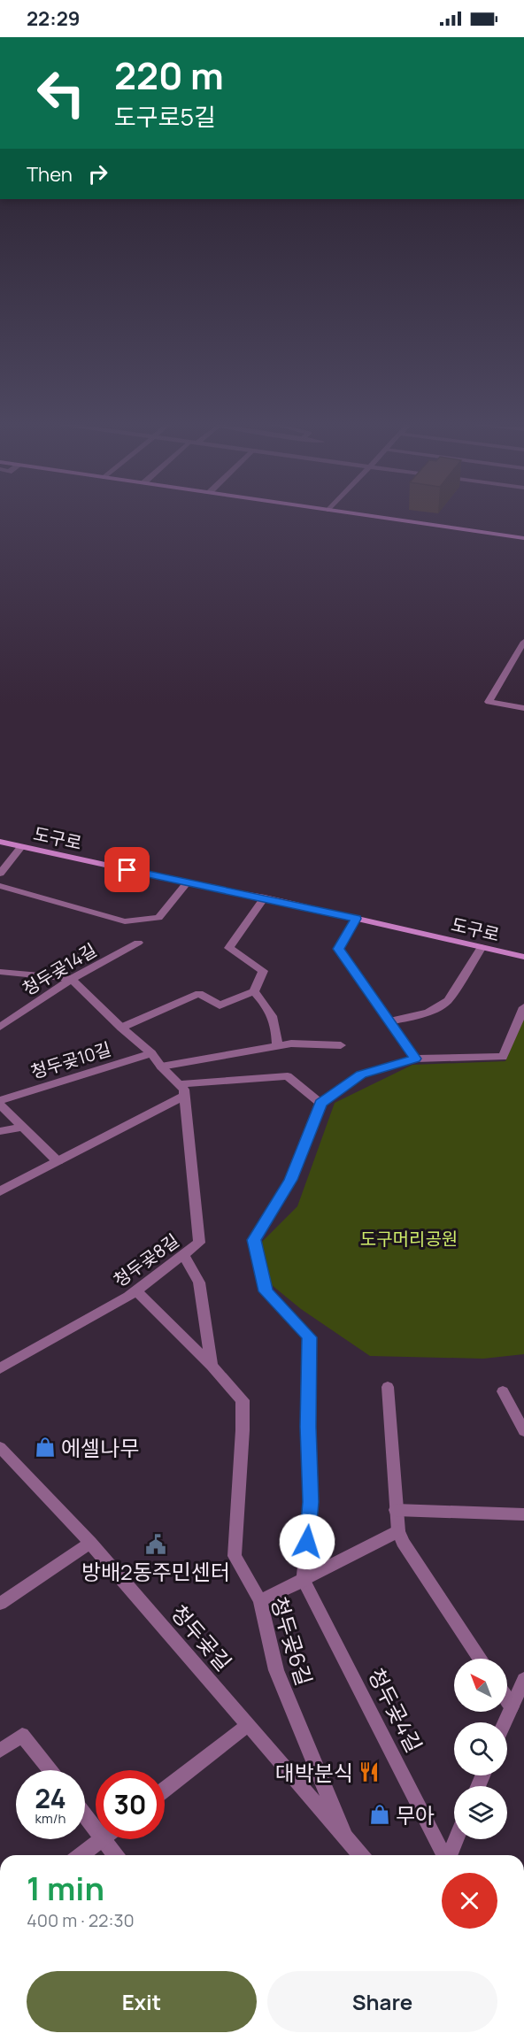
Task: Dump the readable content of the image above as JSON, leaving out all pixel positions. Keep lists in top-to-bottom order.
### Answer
{
  "streets": {
    "street": [
      "도구로",
      "청두곶14길",
      "청두곶10길",
      "청두곶8길",
      "청두곶길",
      "청두곶6길",
      "청두곶4길"
    ]
  },
  "crossings": [
    ["청두곶8길", "청두곶6길"],
    ["청두곶길", "청두곶6길"]
  ],
  "parks": ["도구머리공원"],
  "places": {
    "shop": ["에셀나무", "무아"],
    "public building": ["방배2동주민센터"],
    "restaurant": ["대박분식"]
  },
  "north": "top left",
  "page": {
    "status": "22:29",
    "turn": ["220 m", "도구로5길"],
    "then": "Then",
    "speed": "24 km/h",
    "limit": "30",
    "heading": ["1 min", "400 m · 22:30"],
    "buttons": ["Exit", "Share"]
  }
}
